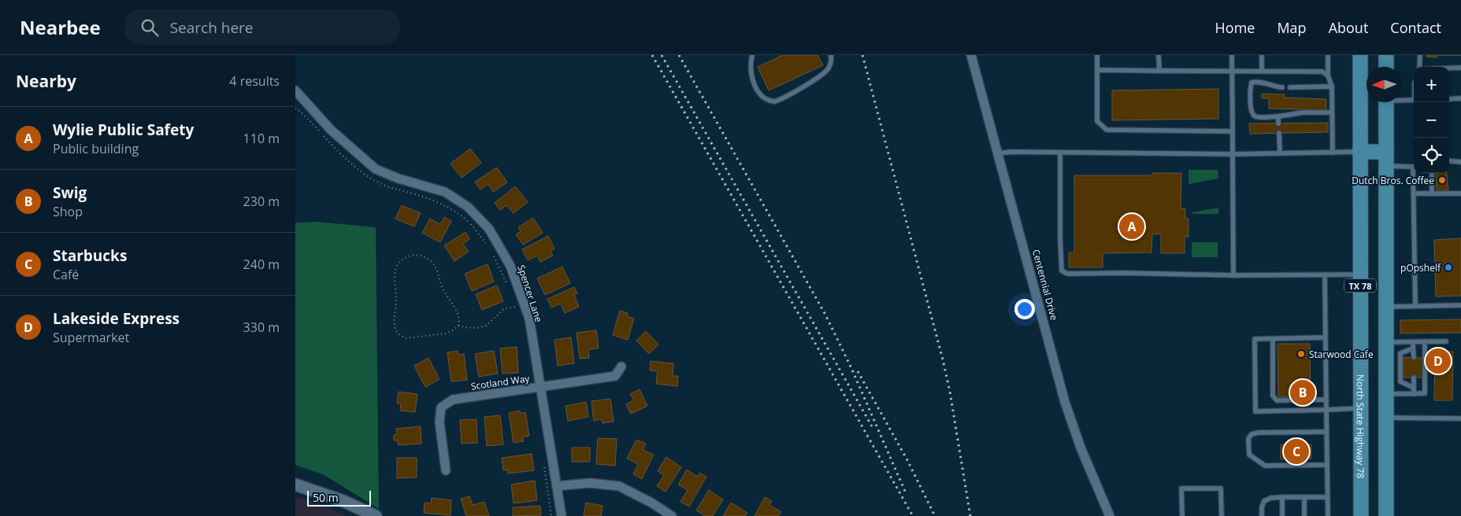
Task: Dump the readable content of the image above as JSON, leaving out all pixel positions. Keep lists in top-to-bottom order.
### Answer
{
  "streets": {
    "main road": ["TX 78", "North State Highway 78"],
    "street": ["Centennial Drive", "Spencer Lane", "Scotland Way"]
  },
  "crossings": [
    ["Spencer Lane", "Scotland Way"]
  ],
  "places": ["Dutch Bros. Coffee", "pOpshelf", "Starwood Cafe"],
  "scale_bar": "50 m",
  "north": "left",
  "page": {
    "header": "Nearbee",
    "search": "Search here",
    "nav": [
      "Home",
      "Map",
      "About",
      "Contact"
    ],
    "heading": ["Nearby", "4 results"],
    "map_buttons": ["+", "−"],
    "list": [
      {
        "mark": "A",
        "name": "Wylie Public Safety",
        "note": "Public building",
        "value": "110 m"
      },
      {
        "mark": "B",
        "name": "Swig",
        "note": "Shop",
        "value": "230 m"
      },
      {
        "mark": "C",
        "name": "Starbucks",
        "note": "Café",
        "value": "240 m"
      },
      {
        "mark": "D",
        "name": "Lakeside Express",
        "note": "Supermarket",
        "value": "330 m"
      }
    ],
    "pins": [
      "A",
      "D",
      "B",
      "C"
    ],
    "scale": "50 m"
  }
}
